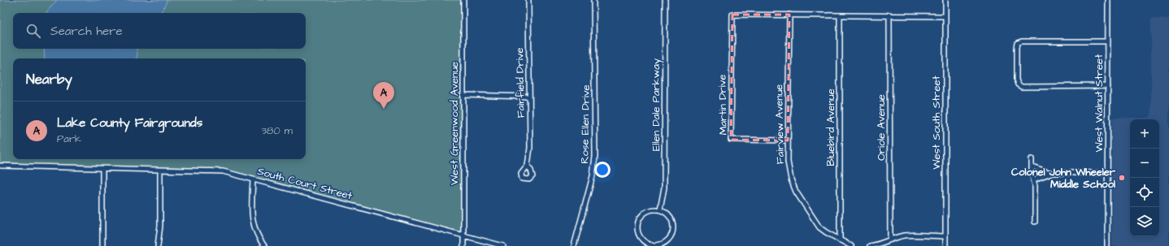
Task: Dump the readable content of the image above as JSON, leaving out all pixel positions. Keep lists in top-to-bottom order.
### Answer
{
  "streets": {
    "street": [
      "Fairfield Drive",
      "West Walnut Street",
      "Ellen Dale Parkway",
      "Martin Drive",
      "West South Street",
      "West Greenwood Avenue",
      "Rose Ellen Drive",
      "Fairview Avenue",
      "Bluebird Avenue",
      "Oriole Avenue",
      "South Court Street"
    ]
  },
  "crossings": [
    ["Martin Drive", "Fairview Avenue"],
    ["West Greenwood Avenue", "South Court Street"],
    ["Fairview Avenue", "Bluebird Avenue"]
  ],
  "places": ["Colonel John Wheeler Middle School"],
  "page": {
    "search": "Search here",
    "heading": "Nearby",
    "pins": "A",
    "list": [
      {
        "mark": "A",
        "name": "Lake County Fairgrounds",
        "note": "Park",
        "value": "380 m"
      }
    ],
    "map_buttons": ["+", "−"]
  }
}
